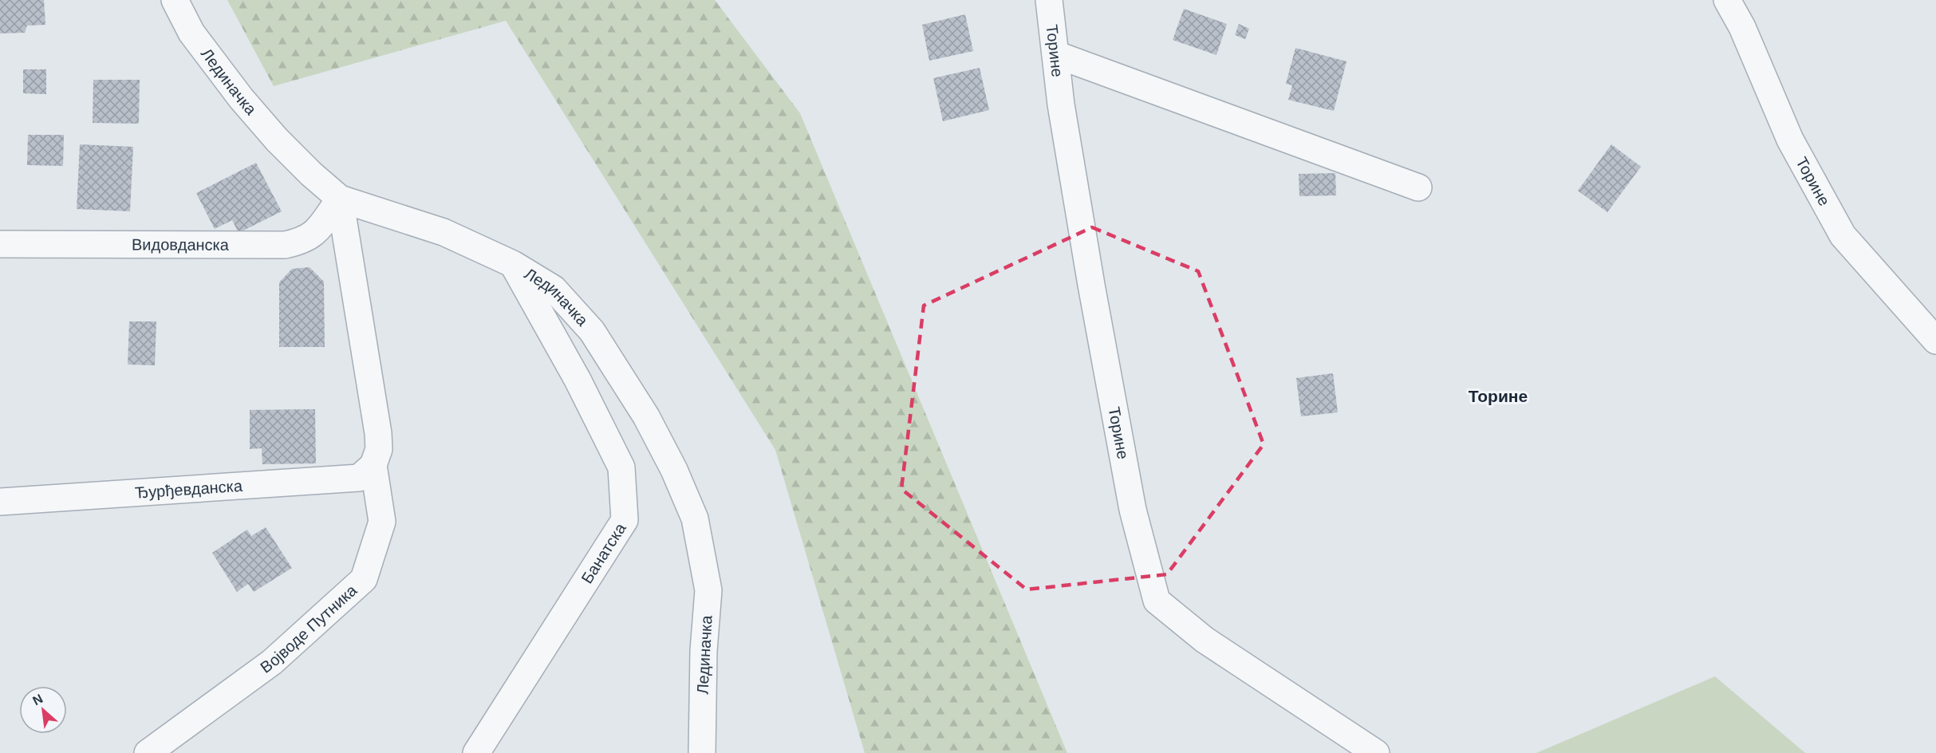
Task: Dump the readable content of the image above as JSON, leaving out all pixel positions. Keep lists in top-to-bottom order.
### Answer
{
  "streets": {
    "street": [
      "Торине",
      "Лединачка",
      "Видовданска",
      "Ђурђевданска",
      "Банатска",
      "Војводе Путника"
    ]
  },
  "crossings": [
    ["Лединачка", "Видовданска"],
    ["Лединачка", "Банатска"],
    ["Лединачка", "Војводе Путника"],
    ["Видовданска", "Војводе Путника"],
    ["Ђурђевданска", "Војводе Путника"]
  ],
  "districts": ["Торине"],
  "north": "top left"
}
